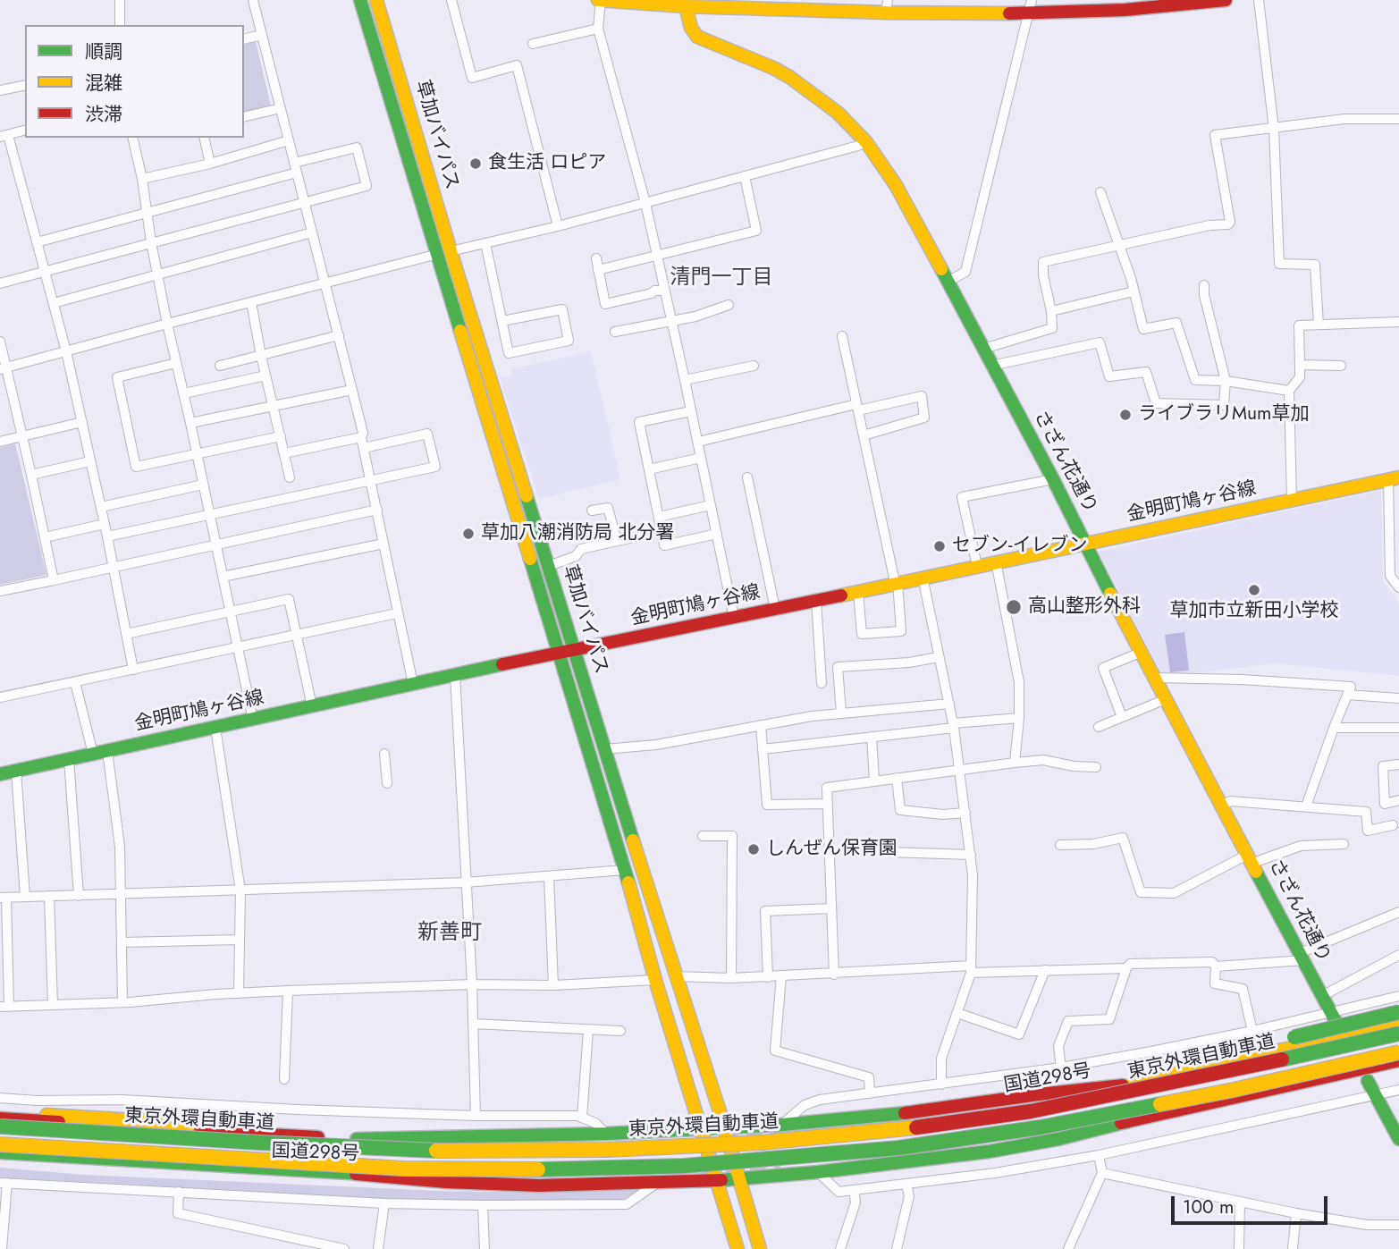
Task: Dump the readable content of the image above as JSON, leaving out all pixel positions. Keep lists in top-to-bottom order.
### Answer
{
  "streets": {
    "main road": [
      "草加バイパス",
      "さざん花通り",
      "金明町鳩ヶ谷線",
      "東京外環自動車道",
      "国道298号"
    ]
  },
  "crossings": [
    ["草加バイパス", "金明町鳩ヶ谷線"],
    ["草加バイパス", "国道298号"],
    ["さざん花通り", "金明町鳩ヶ谷線"]
  ],
  "districts": ["清門一丁目", "新善町"],
  "places": [
    "食生活 ロピア",
    "ライブラリMum草加",
    "草加八潮消防局 北分署",
    "セブン-イレブン",
    "草加市立新田小学校",
    "高山整形外科",
    "しんぜん保育園"
  ],
  "legend": ["順調", "混雑", "渋滞"],
  "scale_bar": "100 m"
}
